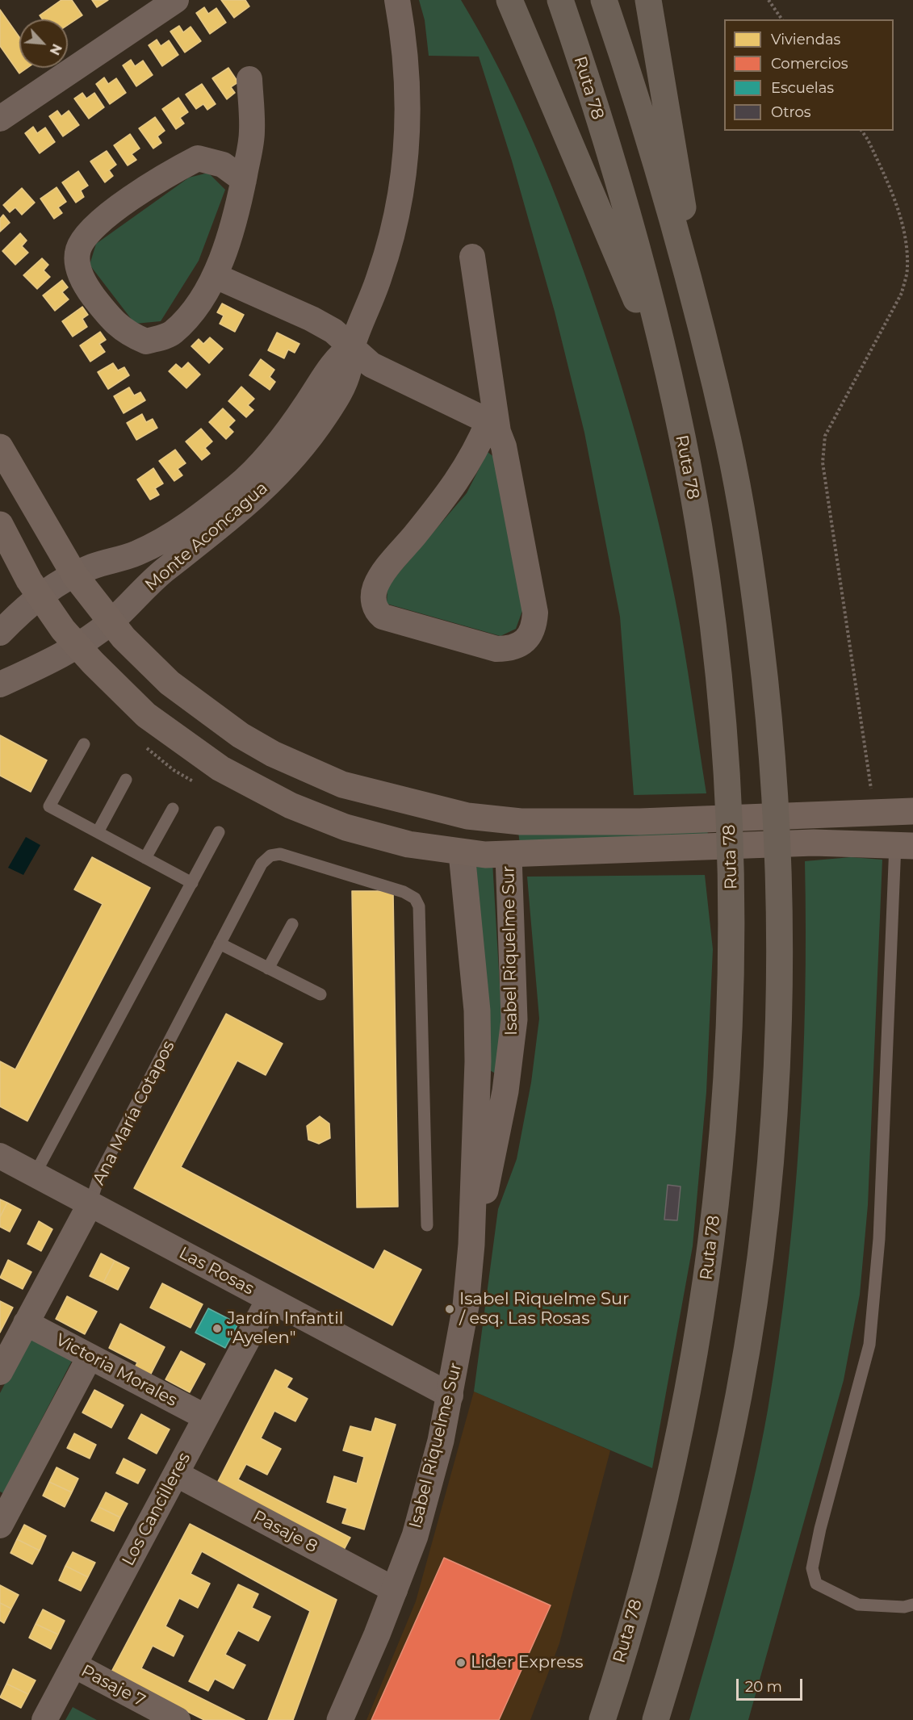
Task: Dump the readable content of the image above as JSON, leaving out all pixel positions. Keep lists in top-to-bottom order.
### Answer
{
  "streets": {
    "highway": ["Ruta 78"],
    "street": [
      "Monte Aconcagua",
      "Isabel Riquelme Sur",
      "Ana María Cotapos",
      "Las Rosas",
      "Victoria Morales",
      "Los Cancilleres",
      "Pasaje 8",
      "Pasaje 7"
    ]
  },
  "crossings": [
    ["Isabel Riquelme Sur", "Las Rosas"],
    ["Isabel Riquelme Sur", "Pasaje 8"],
    ["Ana María Cotapos", "Las Rosas"],
    ["Ana María Cotapos", "Victoria Morales"],
    ["Las Rosas", "Los Cancilleres"],
    ["Victoria Morales", "Los Cancilleres"],
    ["Los Cancilleres", "Pasaje 8"],
    ["Los Cancilleres", "Pasaje 7"]
  ],
  "places": ["Isabel Riquelme Sur / esq. Las Rosas", "Jardín Infantil \"Ayelen\"", "Lider Express"],
  "legend": [
    "Viviendas",
    "Comercios",
    "Escuelas",
    "Otros"
  ],
  "scale_bar": "20 m",
  "north": "bottom right"
}
